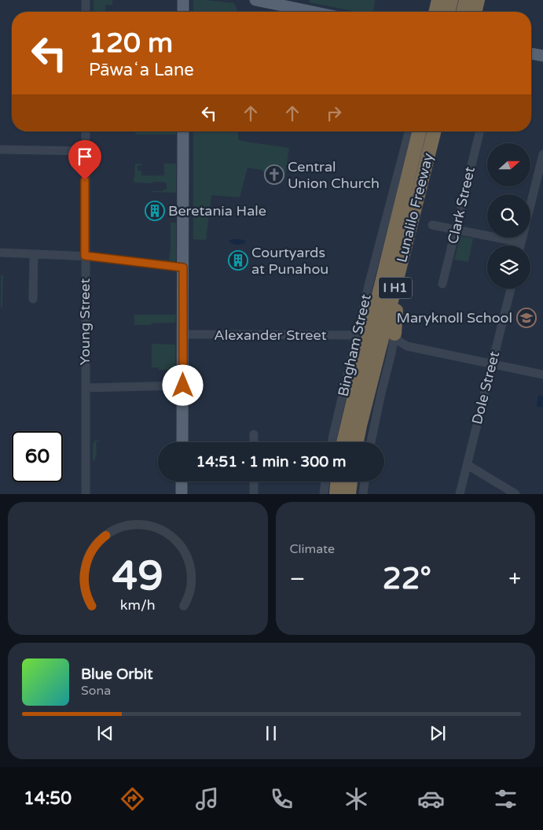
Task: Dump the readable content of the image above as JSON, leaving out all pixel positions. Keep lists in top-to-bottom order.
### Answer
{
  "streets": {
    "highway": ["Lunalilo Freeway", "I H1"],
    "street": [
      "Clark Street",
      "Young Street",
      "Alexander Street",
      "Bingham Street",
      "Dole Street"
    ]
  },
  "crossings": [
    ["Alexander Street", "Bingham Street"]
  ],
  "places": {
    "church": ["Central Union Church"],
    "building": ["Beretania Hale", "Courtyards at Punahou"],
    "school or university": ["Maryknoll School"]
  },
  "north": "right",
  "page": {
    "turn": ["120 m", "Pāwaʻa Lane"],
    "limit": "60",
    "trip": "14:51 · 1 min · 300 m",
    "tile": "Climate",
    "heat": ["−", "22°", "+"],
    "song": ["Blue Orbit", "Sona"],
    "tabs": "14:50",
    "gauge": ["49", "km/h"]
  }
}
